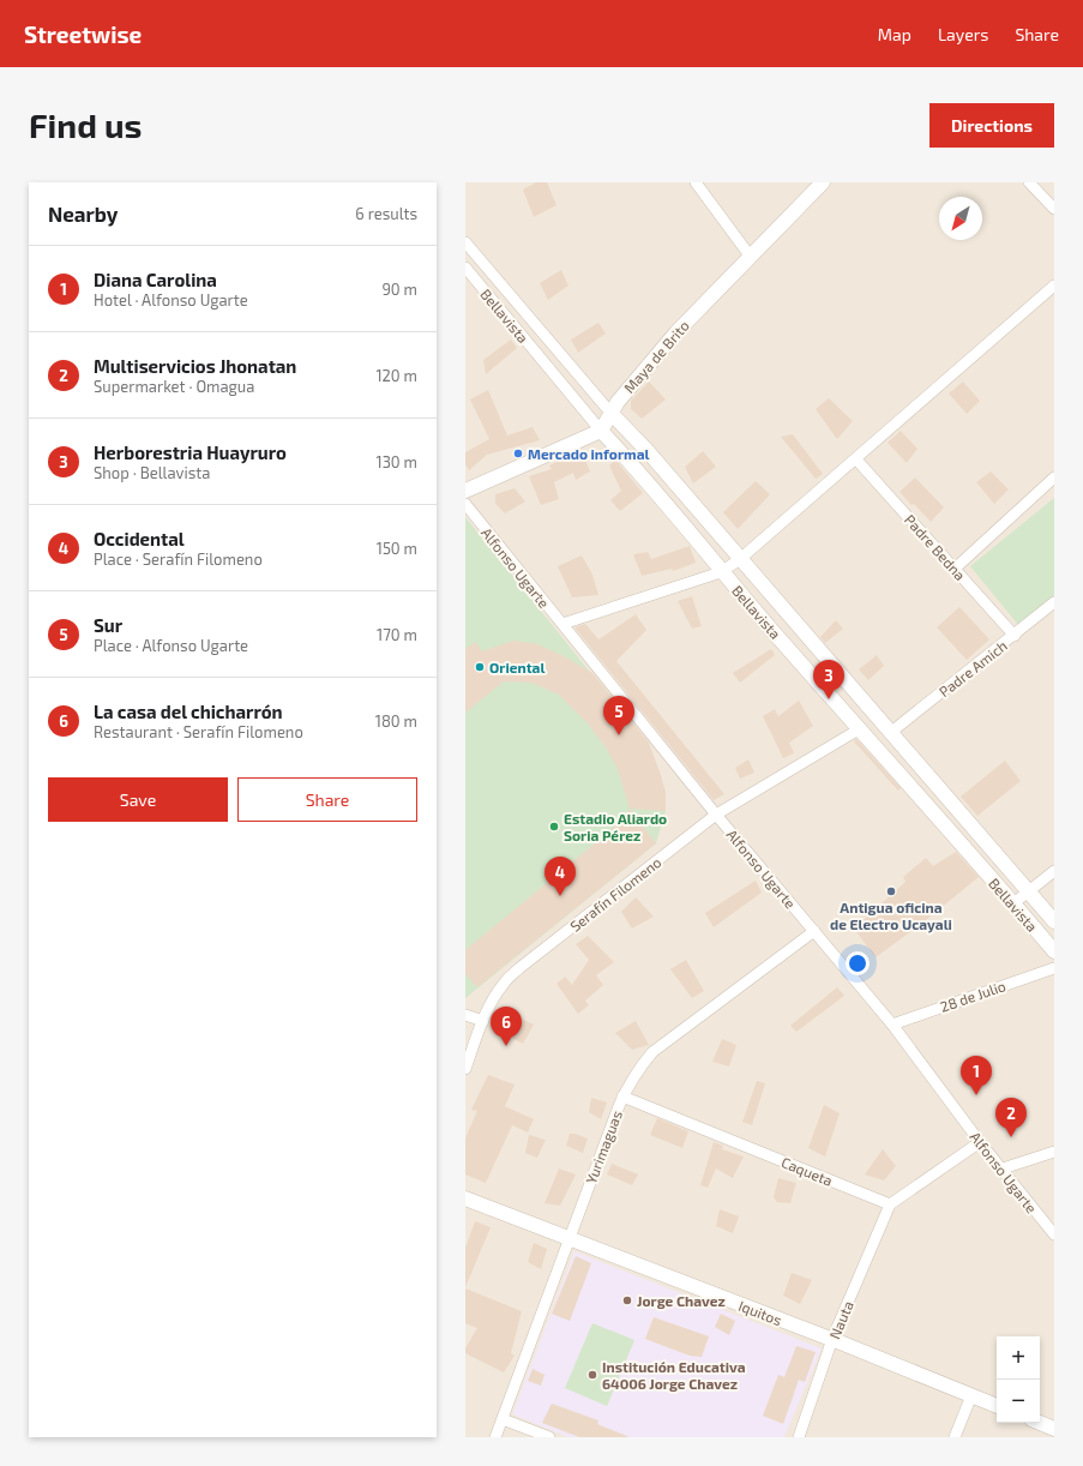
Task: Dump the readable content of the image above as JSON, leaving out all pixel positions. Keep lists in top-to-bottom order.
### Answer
{
  "streets": {
    "street": [
      "Bellavista",
      "Maya de Brito",
      "Padre Bedna",
      "Alfonso Ugarte",
      "Padre Amich",
      "Serafín Filomeno",
      "28 de Julio",
      "Yurimaguas",
      "Caqueta",
      "Iquitos",
      "Nauta"
    ]
  },
  "crossings": [
    ["Bellavista", "Maya de Brito"],
    ["Bellavista", "Padre Amich"],
    ["Bellavista", "Serafín Filomeno"],
    ["Padre Bedna", "Padre Amich"],
    ["Alfonso Ugarte", "Serafín Filomeno"],
    ["Alfonso Ugarte", "28 de Julio"],
    ["Alfonso Ugarte", "Yurimaguas"],
    ["Yurimaguas", "Caqueta"],
    ["Yurimaguas", "Iquitos"],
    ["Caqueta", "Nauta"],
    ["Iquitos", "Nauta"]
  ],
  "places": [
    "Mercado informal",
    "Oriental",
    "Estadio Aliardo Soria Pérez",
    "Antigua oficina de Electro Ucayali",
    "Jorge Chavez",
    "Institución Educativa 64006 Jorge Chavez"
  ],
  "north": "bottom left",
  "page": {
    "header": "Streetwise",
    "nav": ["Map", "Layers", "Share"],
    "buttons": [
      "Directions",
      ["Save", "Share"]
    ],
    "title": "Find us",
    "heading": ["Nearby", "6 results"],
    "list": [
      {
        "mark": "1",
        "name": "Diana Carolina",
        "note": "Hotel · Alfonso Ugarte",
        "value": "90 m"
      },
      {
        "mark": "2",
        "name": "Multiservicios Jhonatan",
        "note": "Supermarket · Omagua",
        "value": "120 m"
      },
      {
        "mark": "3",
        "name": "Herborestria Huayruro",
        "note": "Shop · Bellavista",
        "value": "130 m"
      },
      {
        "mark": "4",
        "name": "Occidental",
        "note": "Place · Serafín Filomeno",
        "value": "150 m"
      },
      {
        "mark": "5",
        "name": "Sur",
        "note": "Place · Alfonso Ugarte",
        "value": "170 m"
      },
      {
        "mark": "6",
        "name": "La casa del chicharrón",
        "note": "Restaurant · Serafín Filomeno",
        "value": "180 m"
      }
    ],
    "pins": [
      "3",
      "5",
      "4",
      "6",
      "1",
      "2"
    ],
    "map_buttons": ["+", "−"]
  }
}
